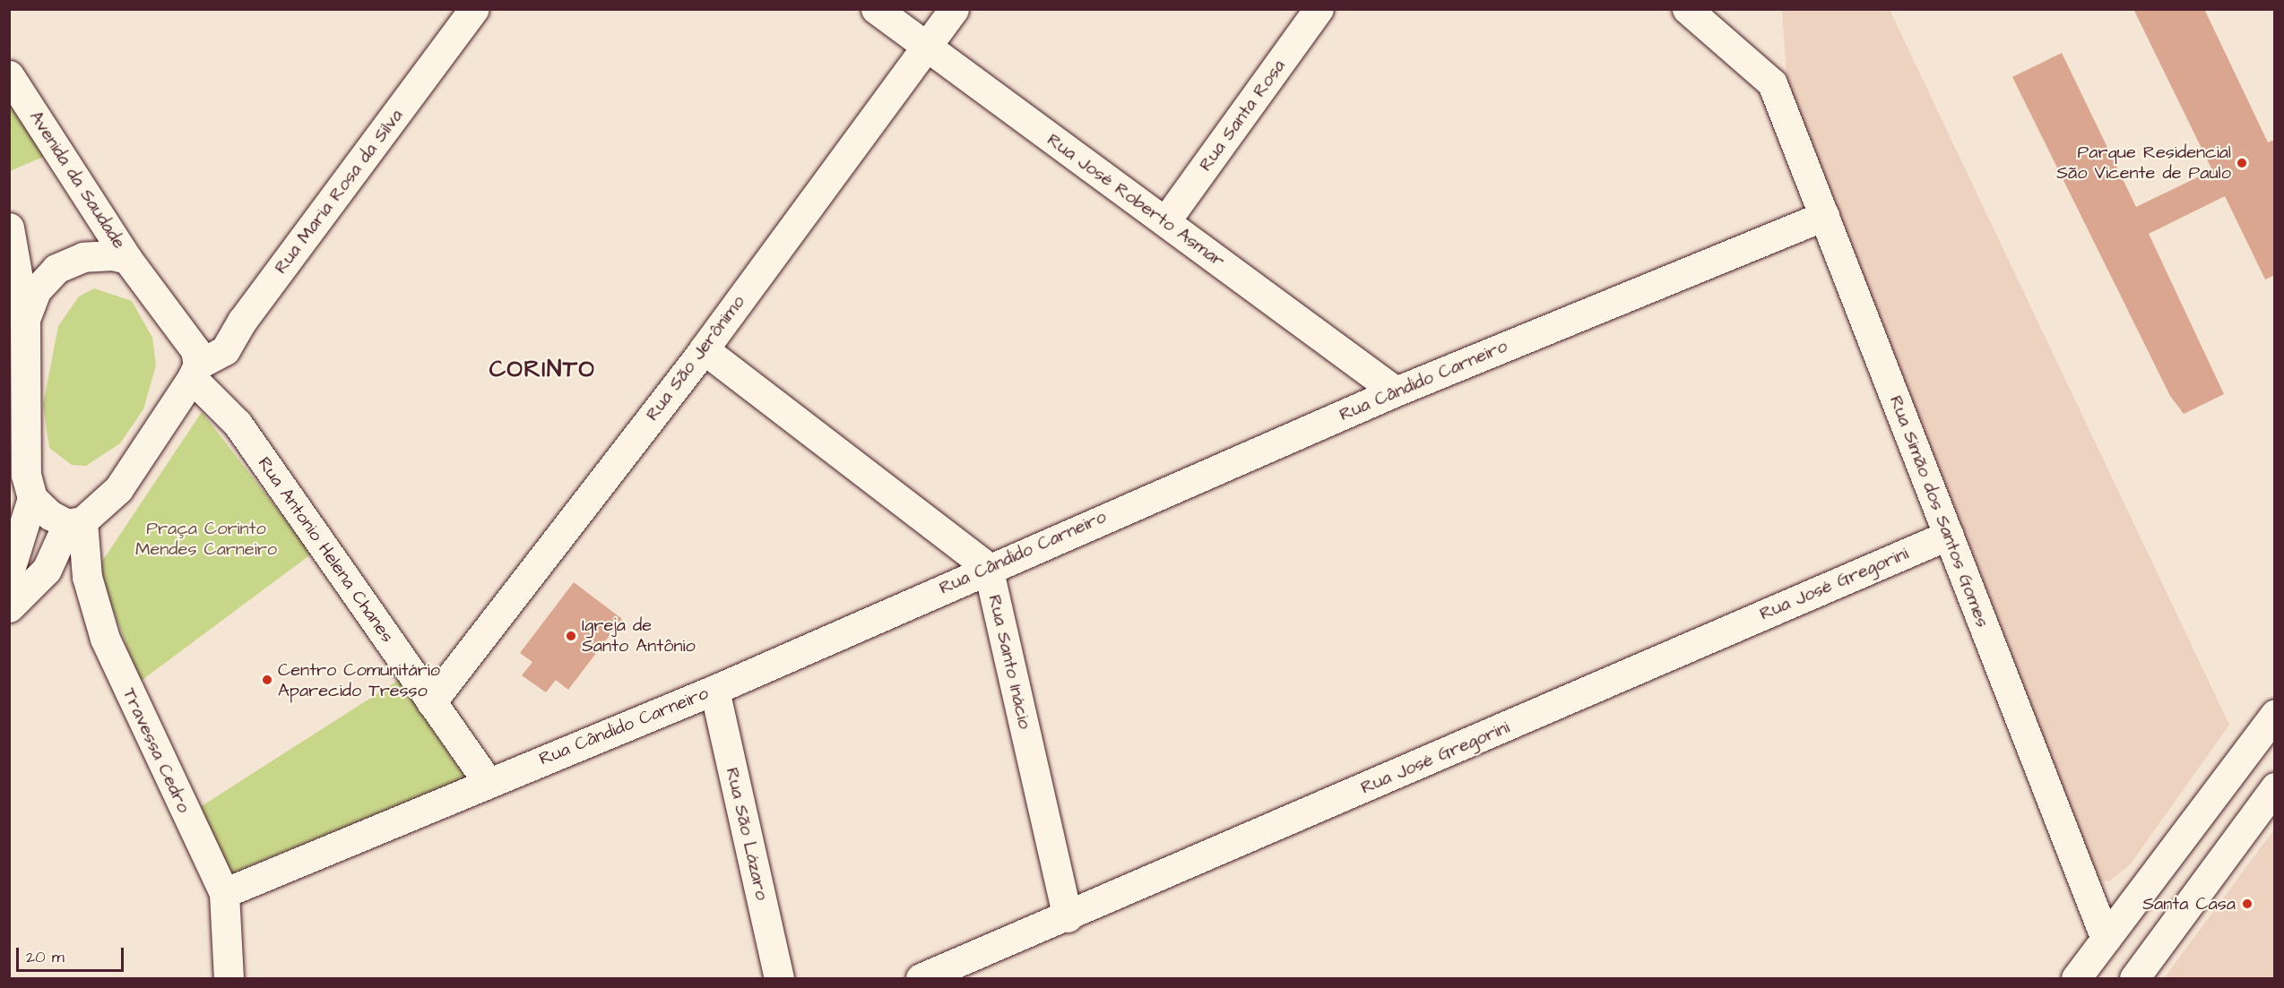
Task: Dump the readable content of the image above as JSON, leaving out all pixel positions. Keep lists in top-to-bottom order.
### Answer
{
  "streets": {
    "street": [
      "Rua Santa Rosa",
      "Avenida da Saudade",
      "Rua Maria Rosa da Silva",
      "Rua José Roberto Asmar",
      "Rua São Jerônimo",
      "Rua Cândido Carneiro",
      "Rua Simão dos Santos Gomes",
      "Rua Antonio Helena Chanes",
      "Rua José Gregorini",
      "Rua Santo Inácio",
      "Travessa Cedro",
      "Rua São Lázaro"
    ]
  },
  "crossings": [
    ["Rua Santa Rosa", "Rua José Roberto Asmar"],
    ["Avenida da Saudade", "Rua Maria Rosa da Silva"],
    ["Avenida da Saudade", "Rua Antonio Helena Chanes"],
    ["Rua Maria Rosa da Silva", "Rua Antonio Helena Chanes"],
    ["Rua José Roberto Asmar", "Rua São Jerônimo"],
    ["Rua José Roberto Asmar", "Rua Cândido Carneiro"],
    ["Rua São Jerônimo", "Rua Antonio Helena Chanes"],
    ["Rua Cândido Carneiro", "Rua Simão dos Santos Gomes"],
    ["Rua Cândido Carneiro", "Rua Antonio Helena Chanes"],
    ["Rua Cândido Carneiro", "Rua Santo Inácio"],
    ["Rua Cândido Carneiro", "Travessa Cedro"],
    ["Rua Cândido Carneiro", "Rua São Lázaro"],
    ["Rua Simão dos Santos Gomes", "Rua José Gregorini"],
    ["Rua José Gregorini", "Rua Santo Inácio"]
  ],
  "districts": ["CORINTO"],
  "parks": ["Praça Corinto Mendes Carneiro"],
  "places": [
    "Parque Residencial São Vicente de Paulo",
    "Igreja de Santo Antônio",
    "Centro Comunitário Aparecido Tresso",
    "Santa Casa"
  ],
  "scale_bar": "20 m"
}
